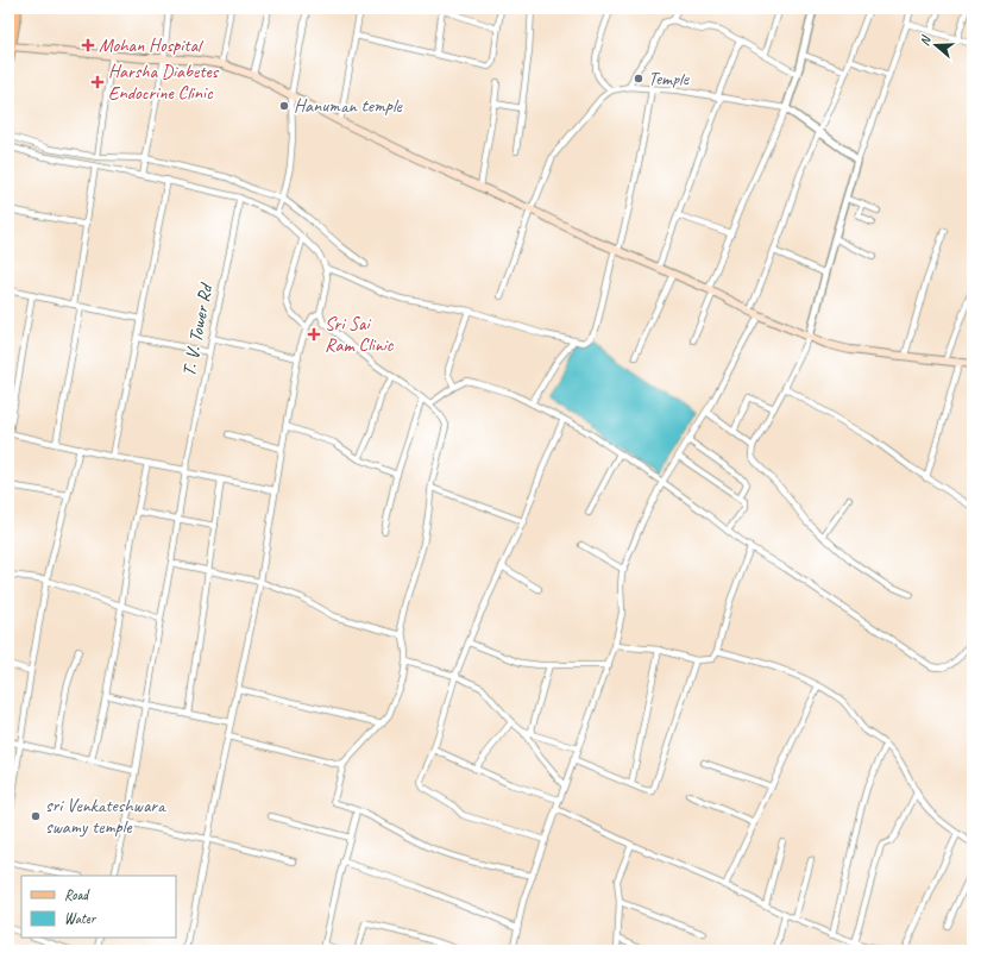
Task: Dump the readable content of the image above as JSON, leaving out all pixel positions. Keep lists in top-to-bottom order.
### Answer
{
  "streets": {
    "street": ["T. V. Tower Rd"]
  },
  "places": {
    "health": ["Mohan Hospital", "Harsha Diabetes Endocrine Clinic", "Sri Sai Ram Clinic"],
    "other": ["Temple", "Hanuman temple", "sri Venkateshwara swamy temple"]
  },
  "legend": ["Road", "Water"],
  "north": "left"
}
